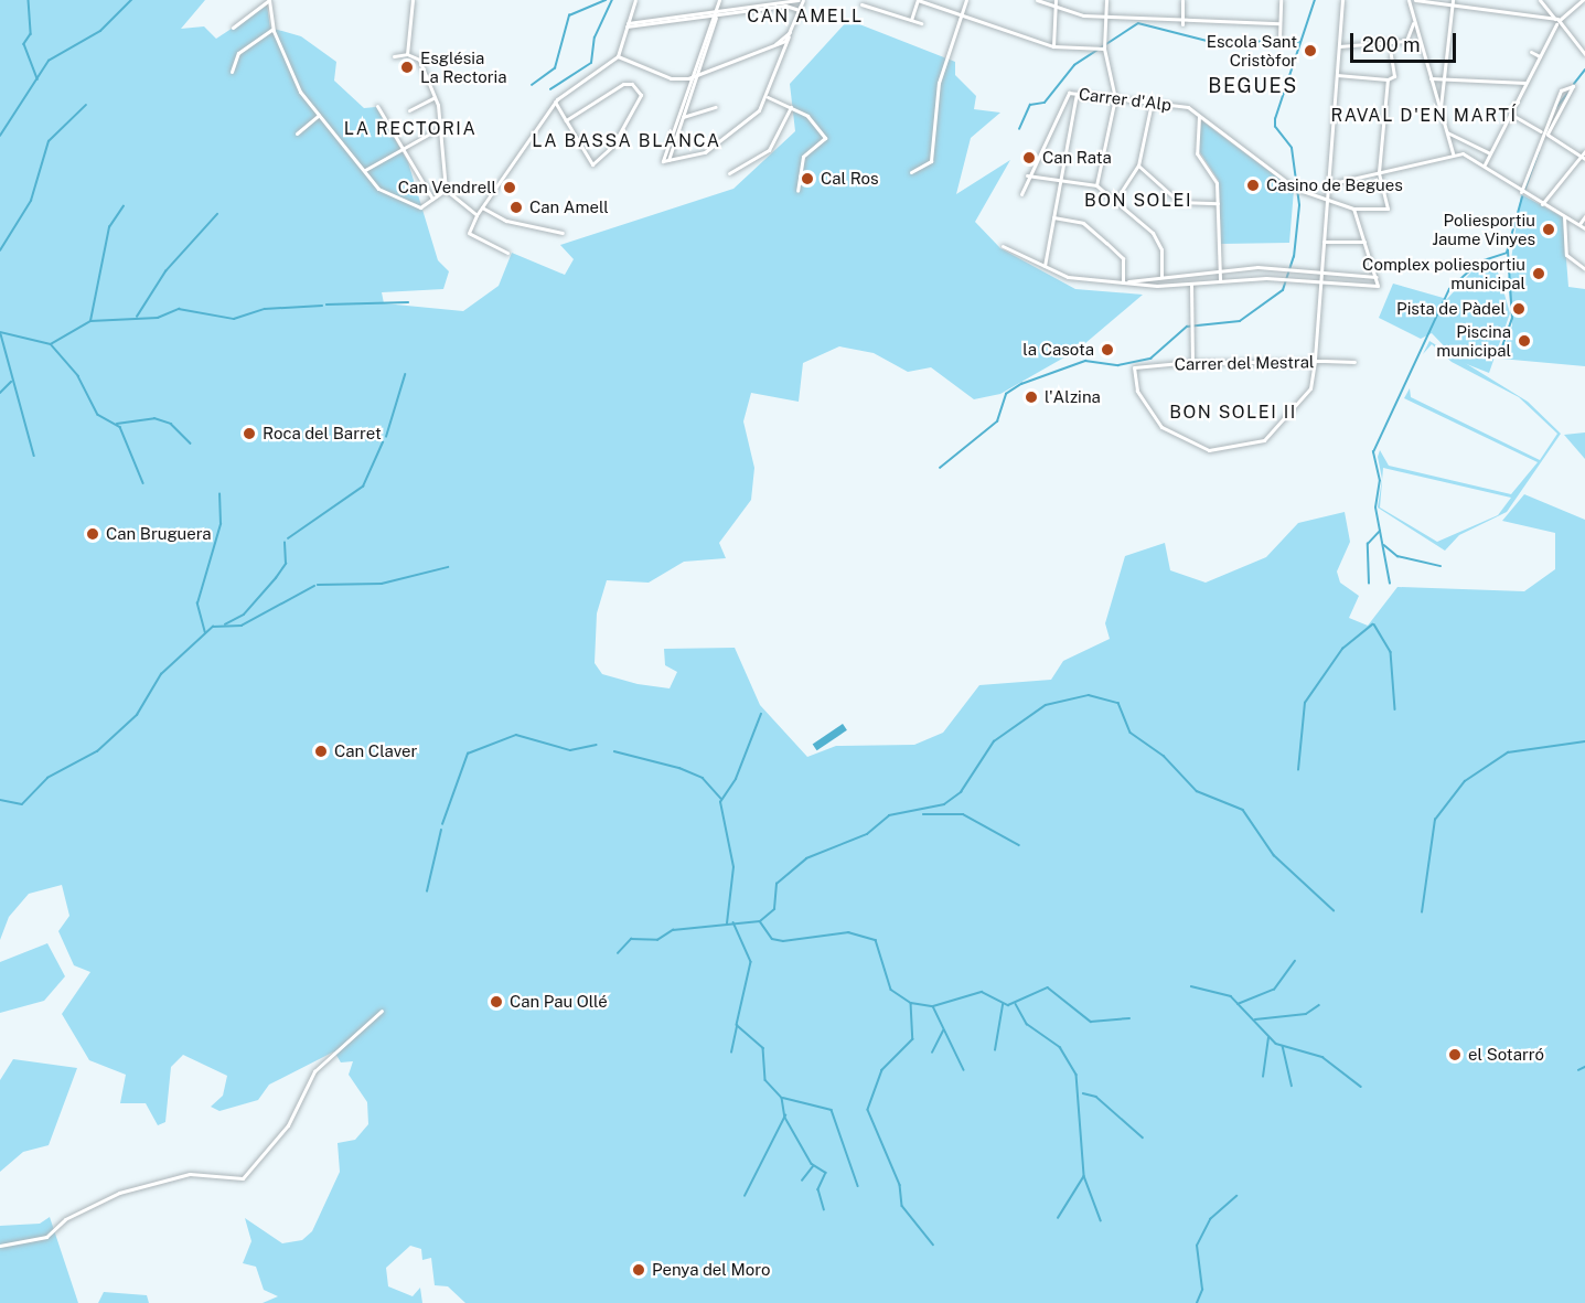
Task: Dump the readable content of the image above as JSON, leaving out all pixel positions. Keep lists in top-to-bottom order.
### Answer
{
  "streets": {
    "street": ["Carrer d'Alp", "Carrer del Mestral"]
  },
  "districts": [
    "CAN AMELL",
    "BEGUES",
    "RAVAL D'EN MARTÍ",
    "LA RECTORIA",
    "LA BASSA BLANCA",
    "BON SOLEI",
    "BON SOLEI II"
  ],
  "places": [
    "Escola Sant Cristòfor",
    "Església La Rectoria",
    "Can Rata",
    "Cal Ros",
    "Casino de Begues",
    "Can Vendrell",
    "Can Amell",
    "Poliesportiu Jaume Vinyes",
    "Complex poliesportiu municipal",
    "Pista de Pàdel",
    "Piscina municipal",
    "la Casota",
    "l'Alzina",
    "Roca del Barret",
    "Can Bruguera",
    "Can Claver",
    "Can Pau Ollé",
    "el Sotarró",
    "Penya del Moro"
  ],
  "scale_bar": "200 m"
}
